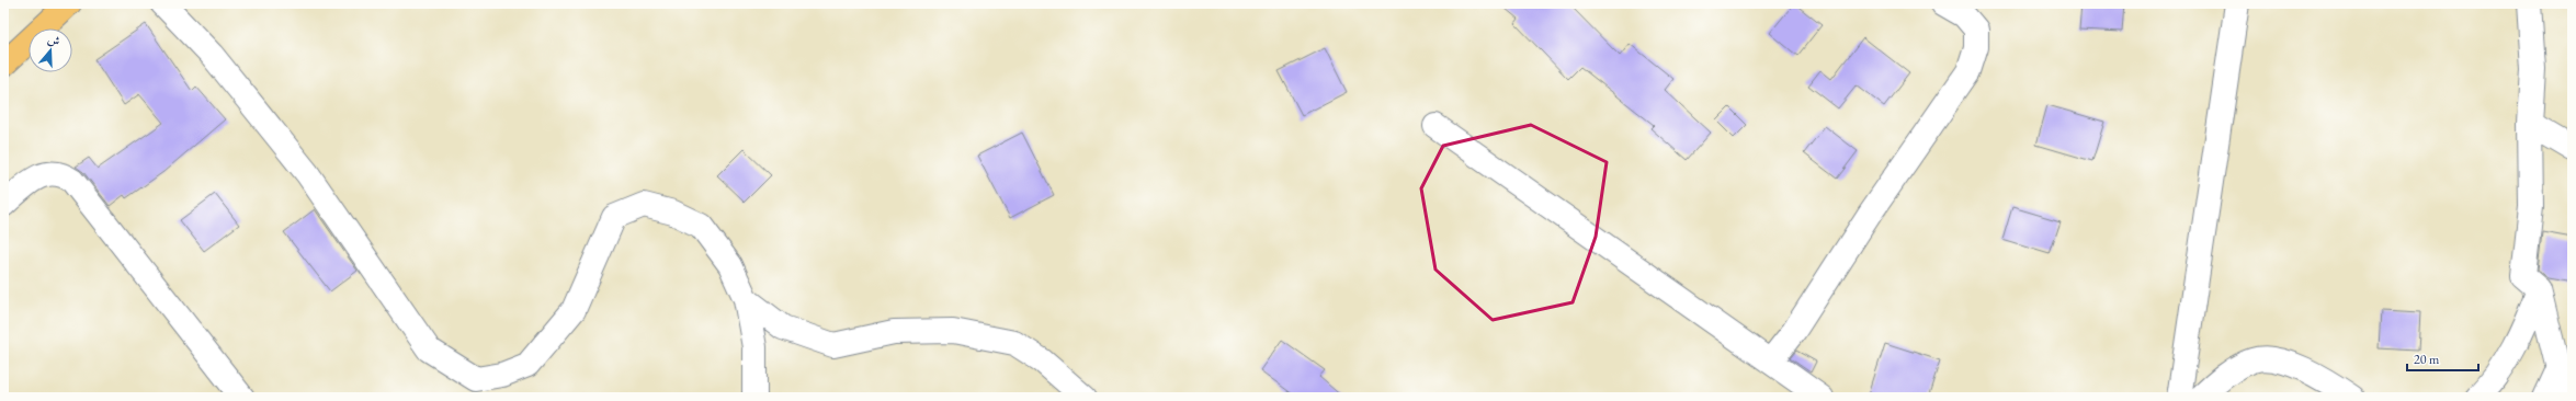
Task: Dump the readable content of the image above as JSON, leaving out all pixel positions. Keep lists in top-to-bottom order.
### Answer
{
  "scale_bar": "20 m",
  "north": "top"
}
